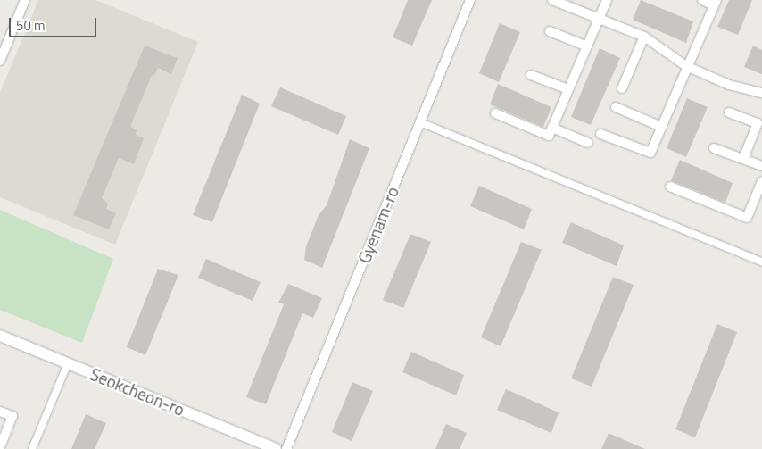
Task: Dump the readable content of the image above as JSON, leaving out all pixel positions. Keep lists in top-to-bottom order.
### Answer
{
  "streets": {
    "street": ["Gyenam-ro", "Seokcheon-ro"]
  },
  "scale_bar": "50 m"
}
